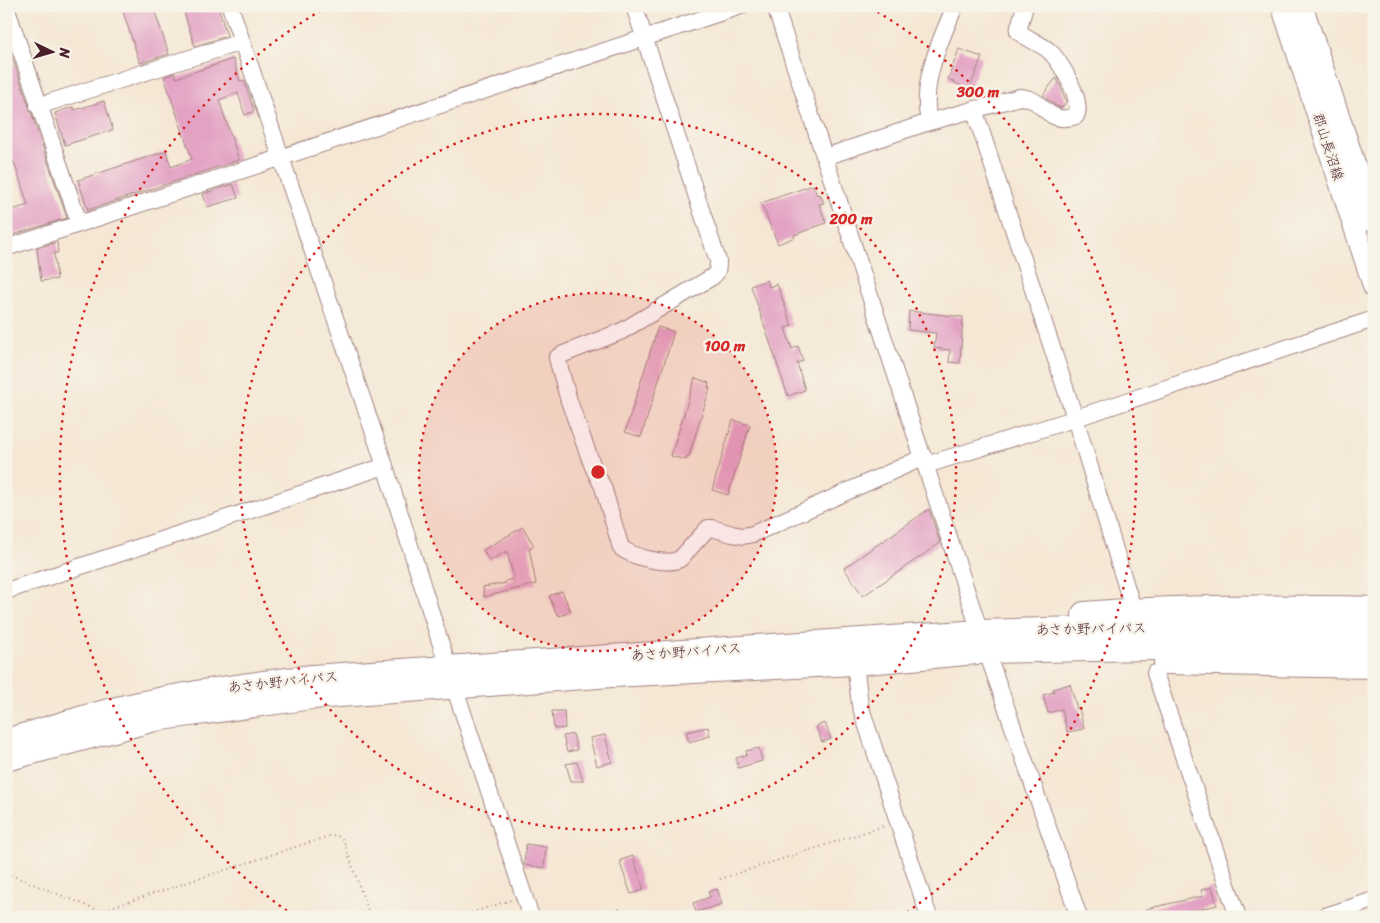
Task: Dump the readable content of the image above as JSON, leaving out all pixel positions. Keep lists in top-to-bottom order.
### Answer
{
  "streets": {
    "highway": ["あさか野バイパス"],
    "main road": ["郡山長沼線"]
  },
  "north": "right",
  "rings": ["300 m", "200 m", "100 m"]
}
